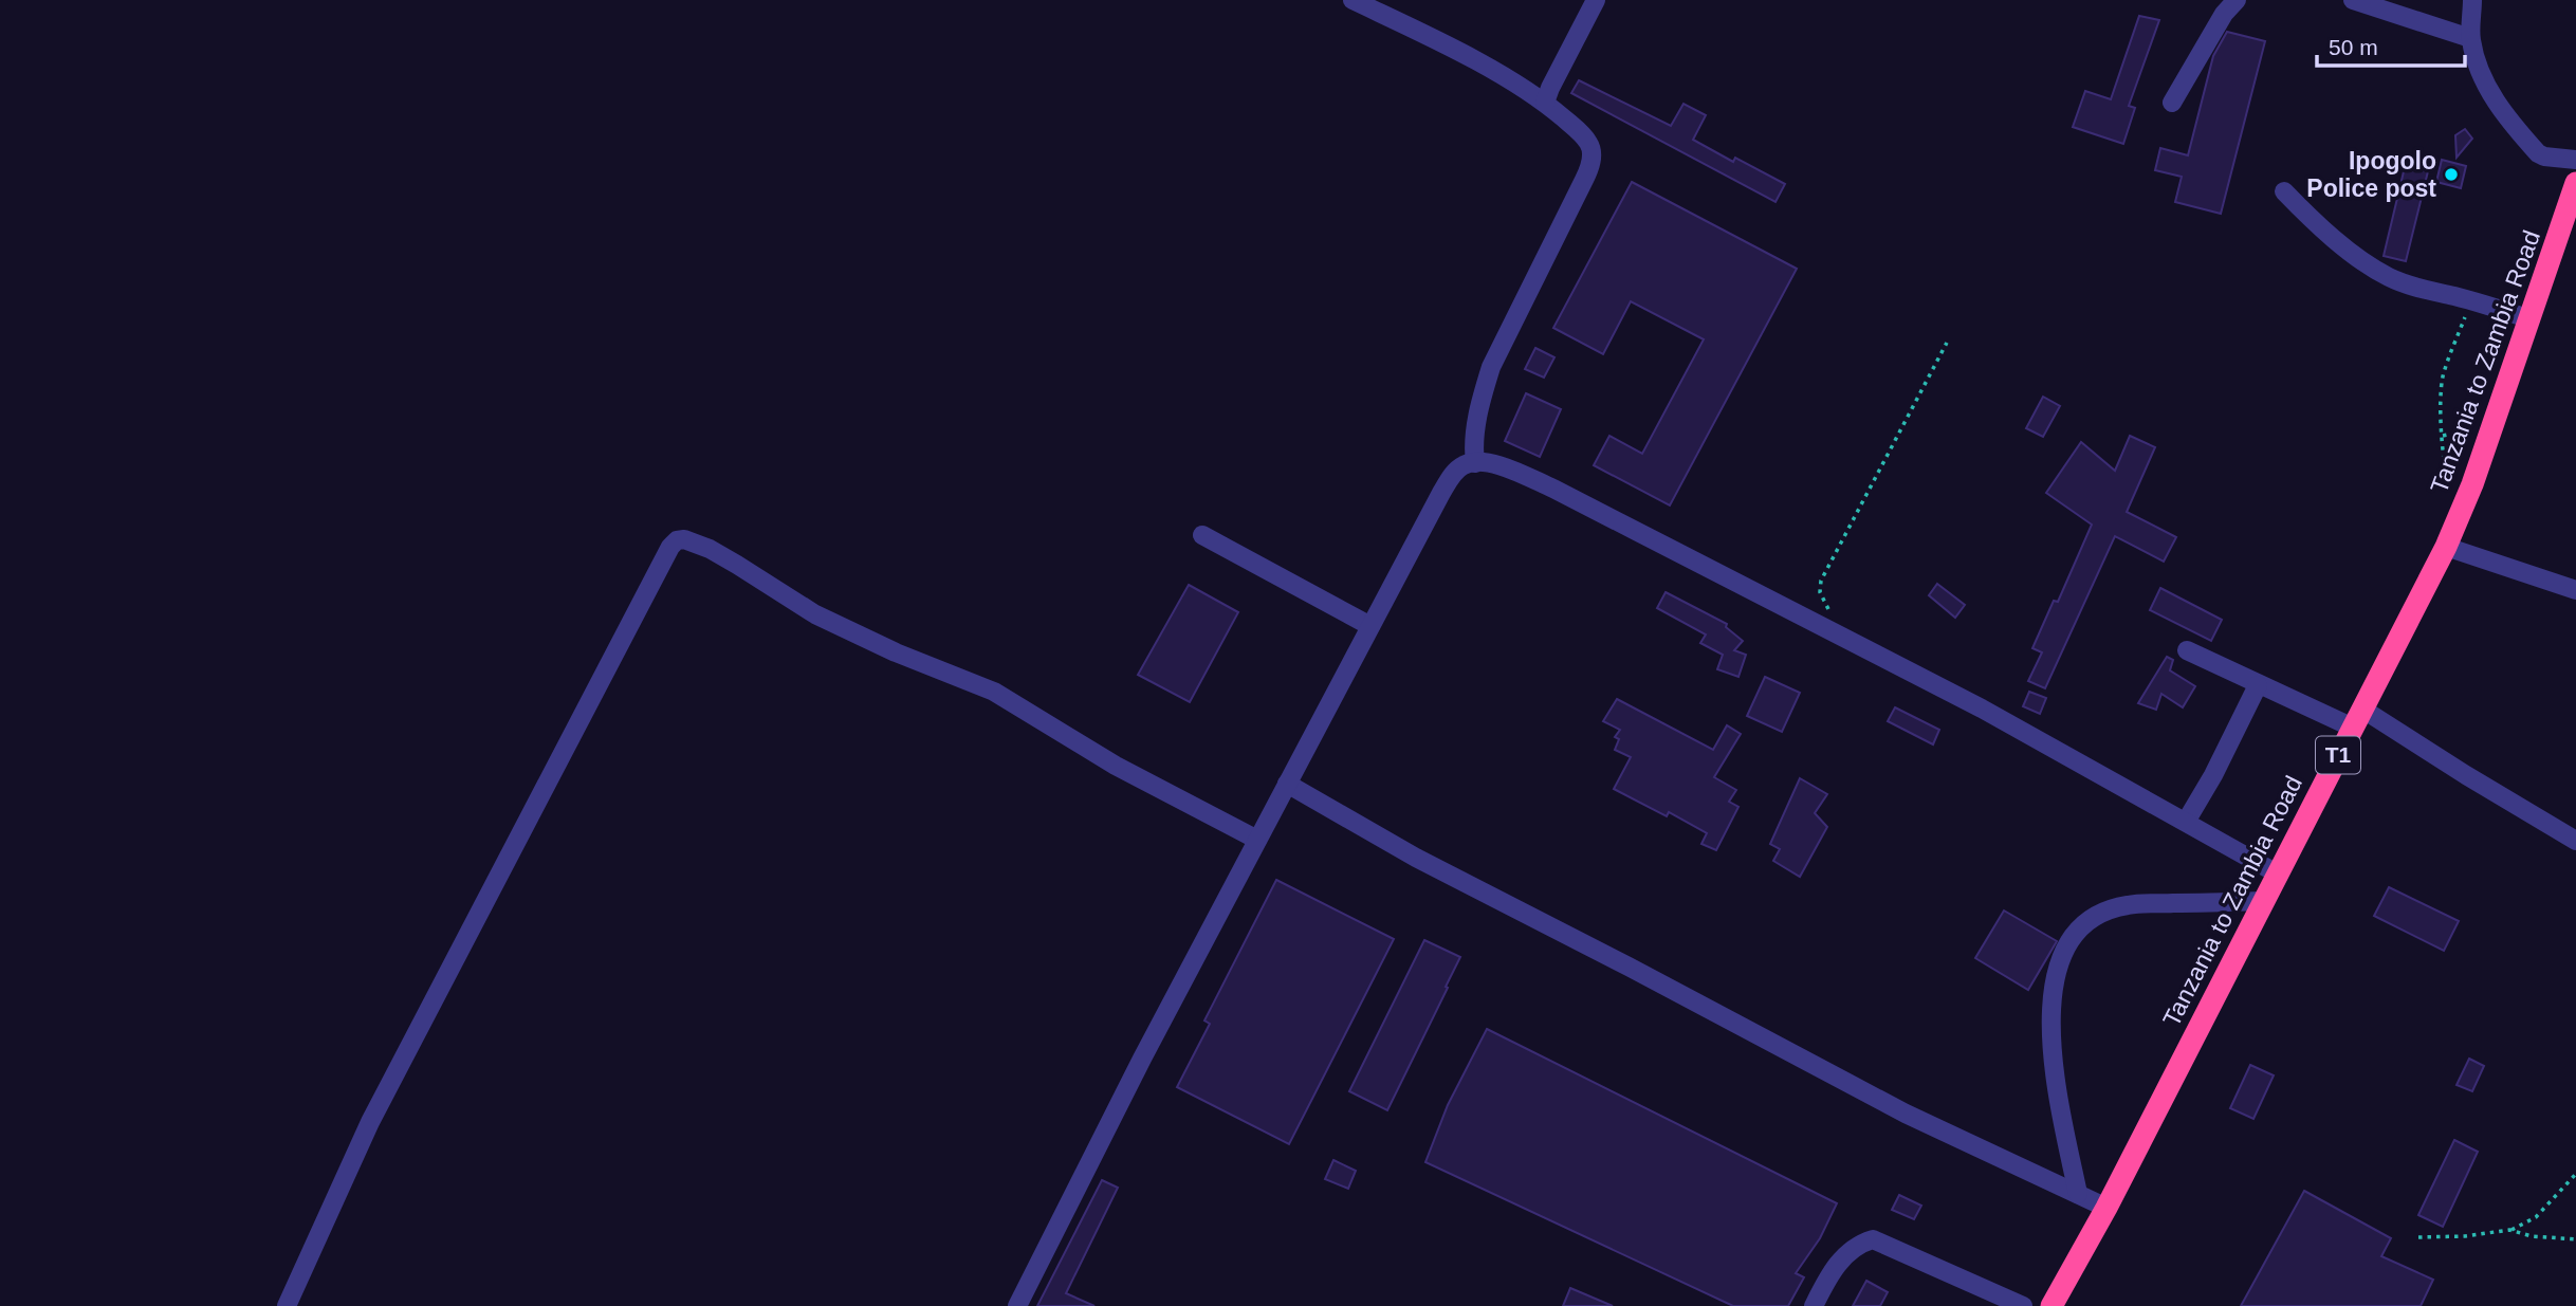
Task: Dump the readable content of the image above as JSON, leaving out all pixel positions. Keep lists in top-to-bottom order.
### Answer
{
  "streets": {
    "highway": ["Tanzania to Zambia Road", "T1"]
  },
  "places": ["Ipogolo Police post"],
  "scale_bar": "50 m"
}
